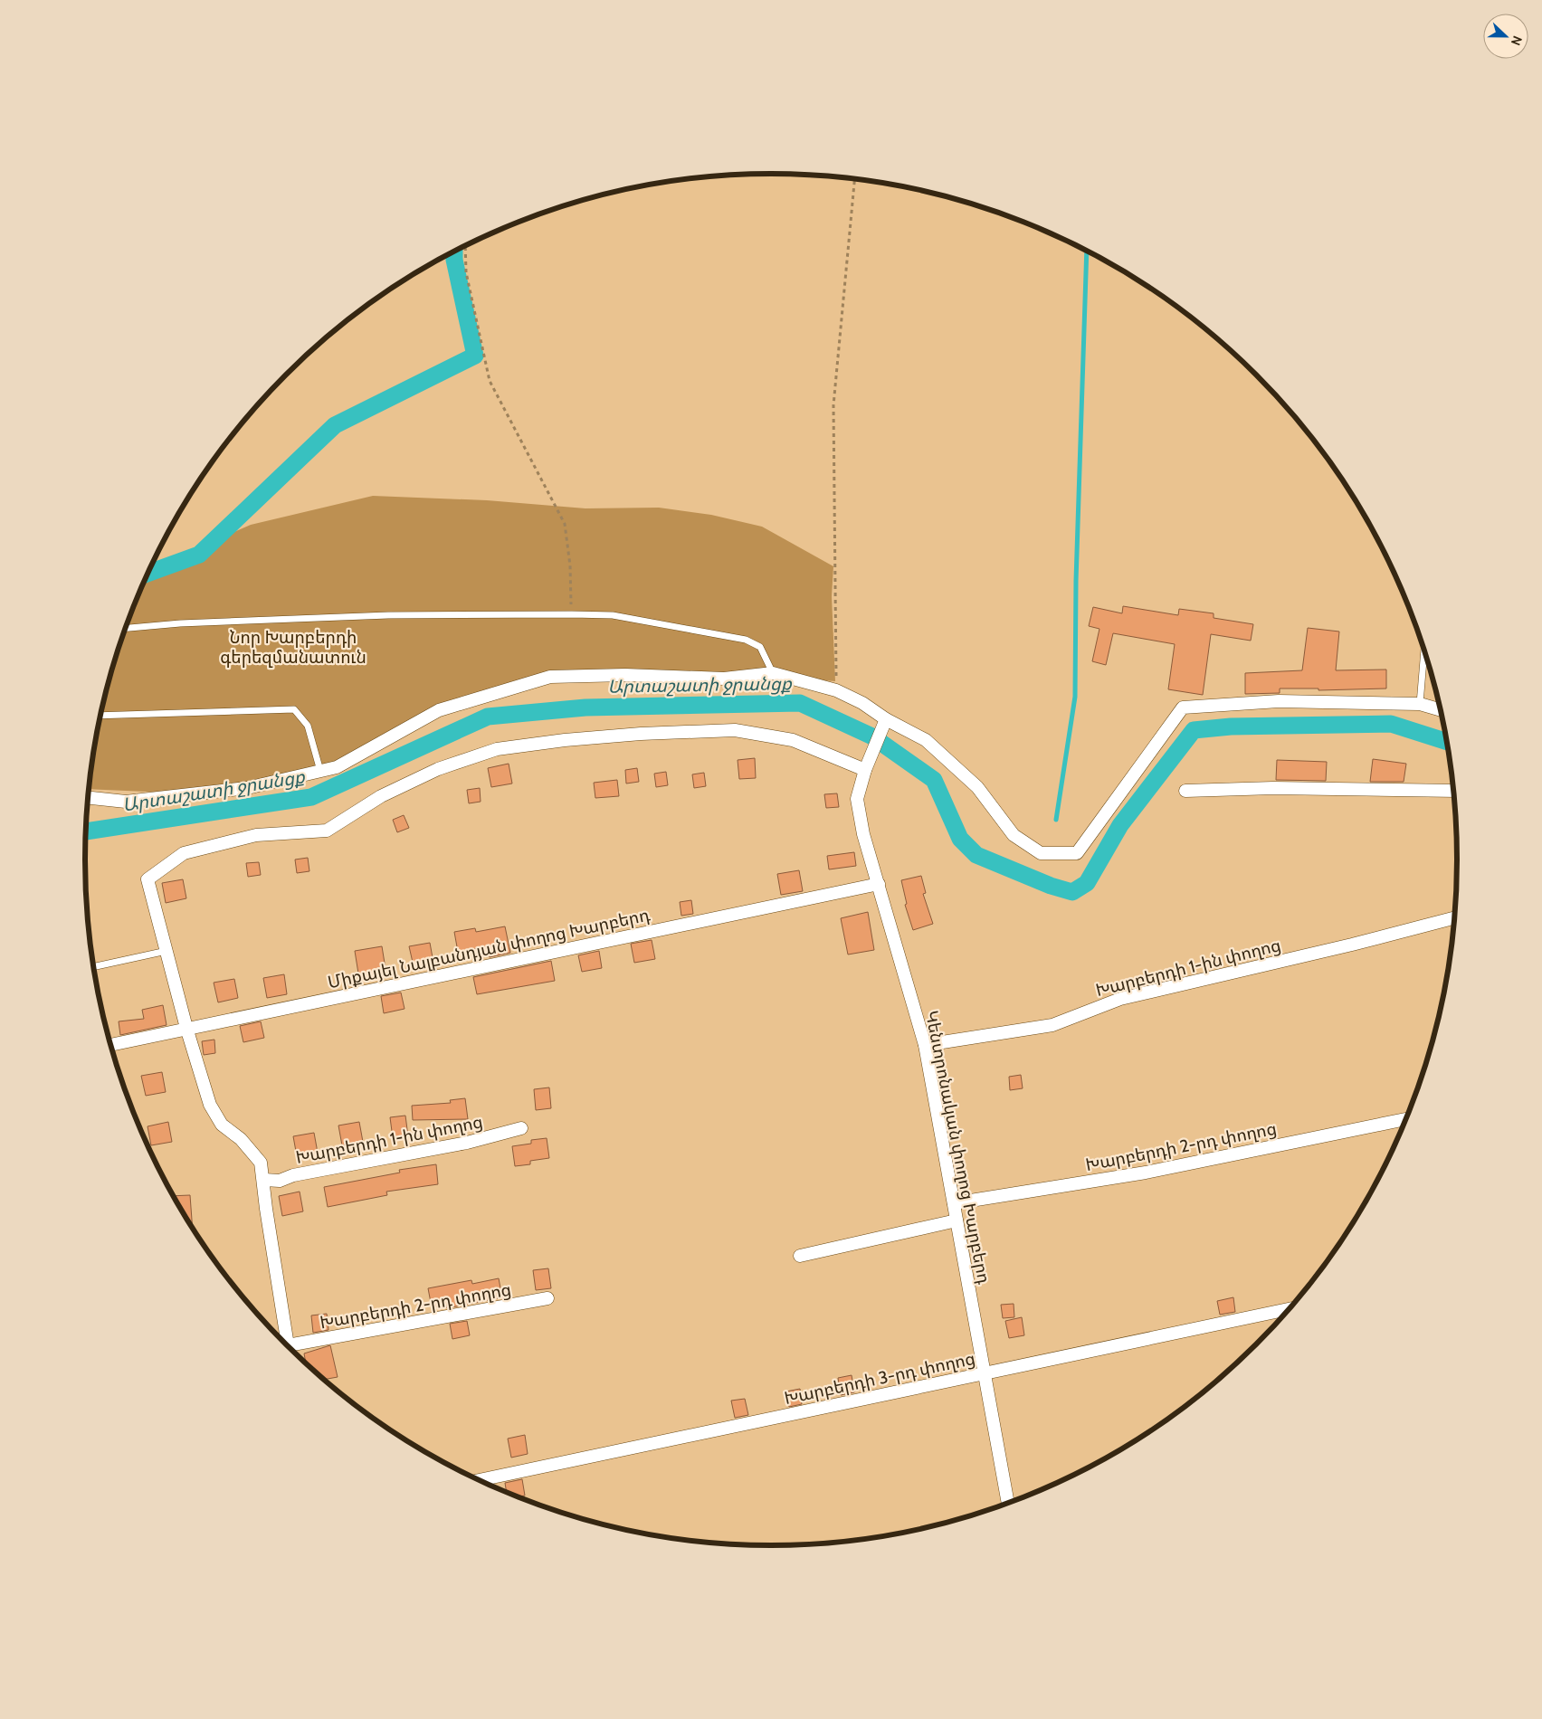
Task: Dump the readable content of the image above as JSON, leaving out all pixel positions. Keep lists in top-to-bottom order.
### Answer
{
  "streets": {
    "street": [
      "Միքայել Նալբանդյան փողոց Խարբերդ",
      "Խարբերդի 1-ին փողոց",
      "Խարբերդի 2-րդ փողոց",
      "Կենտրոնական փողոց Խարբերդ",
      "Խարբերդի 3-րդ փողոց"
    ]
  },
  "crossings": [
    ["Միքայել Նալբանդյան փողոց Խարբերդ", "Կենտրոնական փողոց Խարբերդ"],
    ["Խարբերդի 1-ին փողոց", "Խարբերդի 2-րդ փողոց"],
    ["Խարբերդի 1-ին փողոց", "Կենտրոնական փողոց Խարբերդ"],
    ["Խարբերդի 2-րդ փողոց", "Կենտրոնական փողոց Խարբերդ"],
    ["Կենտրոնական փողոց Խարբերդ", "Խարբերդի 3-րդ փողոց"]
  ],
  "water": ["Արտաշատի ջրանցք"],
  "parks": ["Նոր Խարբերդի գերեզմանատուն"],
  "north": "right"
}
